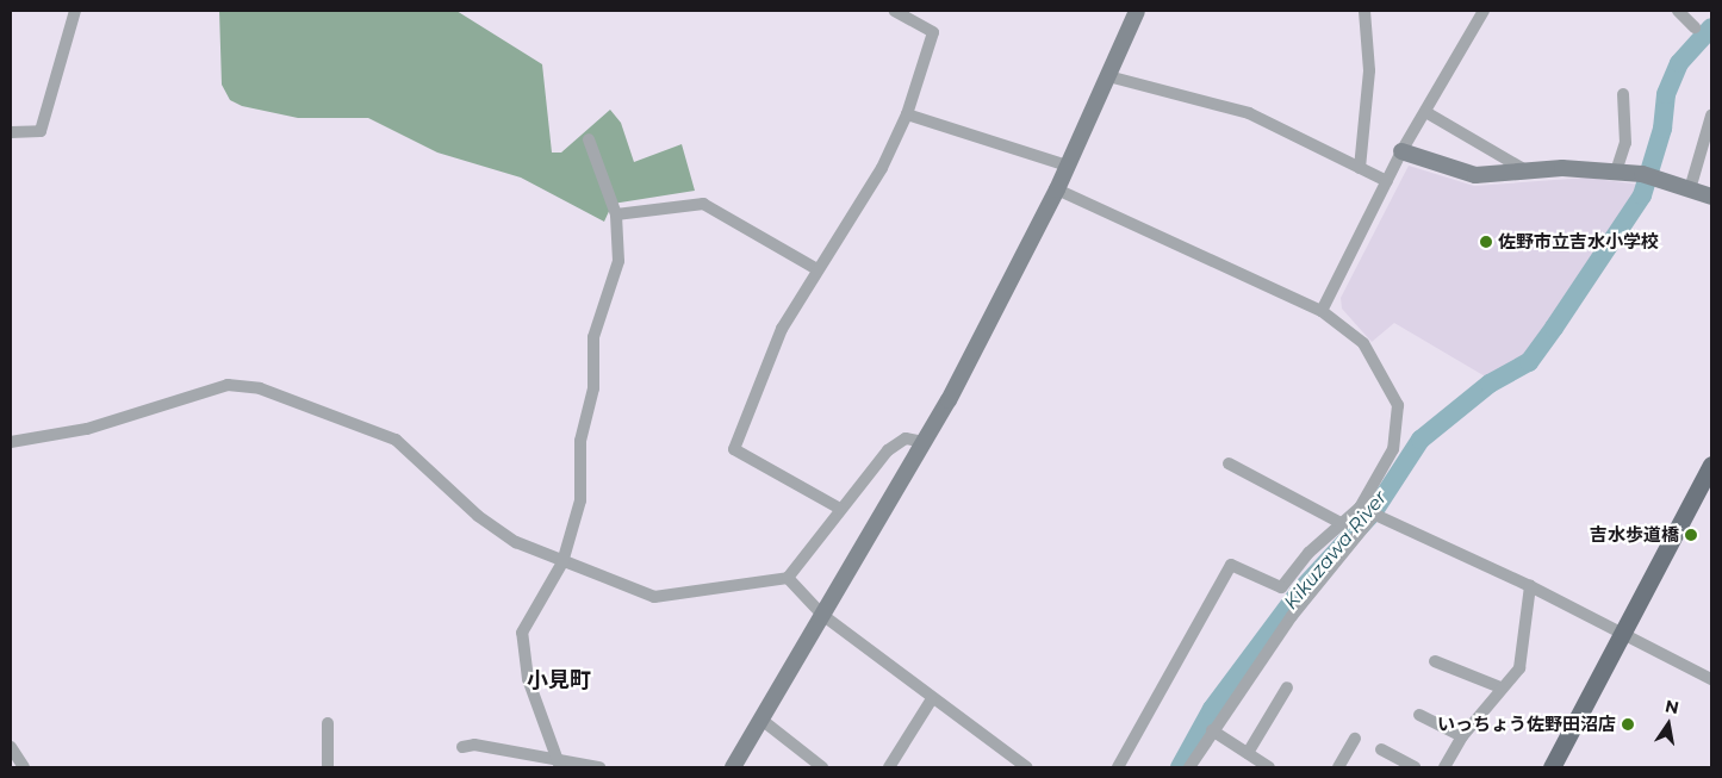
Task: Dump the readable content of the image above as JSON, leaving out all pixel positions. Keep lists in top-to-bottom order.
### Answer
{
  "districts": ["小見町"],
  "water": ["Kikuzawa River"],
  "places": ["佐野市立吉水小学校", "吉水歩道橋", "いっちょう佐野田沼店"],
  "north": "top"
}
